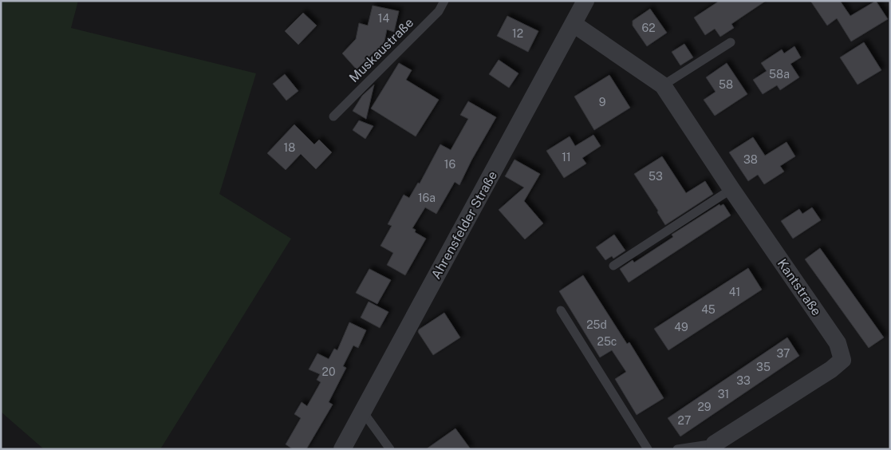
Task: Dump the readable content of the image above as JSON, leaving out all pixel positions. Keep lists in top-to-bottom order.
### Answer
{
  "streets": {
    "street": ["Ahrensfelder Straße", "Kantstraße"],
    "lane": ["Muskaustraße"]
  },
  "crossings": [
    ["Ahrensfelder Straße", "Kantstraße"]
  ],
  "house_numbers": [
    "14",
    "62",
    "12",
    "58a",
    "58",
    "9",
    "18",
    "11",
    "38",
    "16",
    "53",
    "16a",
    "41",
    "45",
    "25d",
    "49",
    "25c",
    "37",
    "35",
    "20",
    "33",
    "31",
    "29",
    "27"
  ]
}
